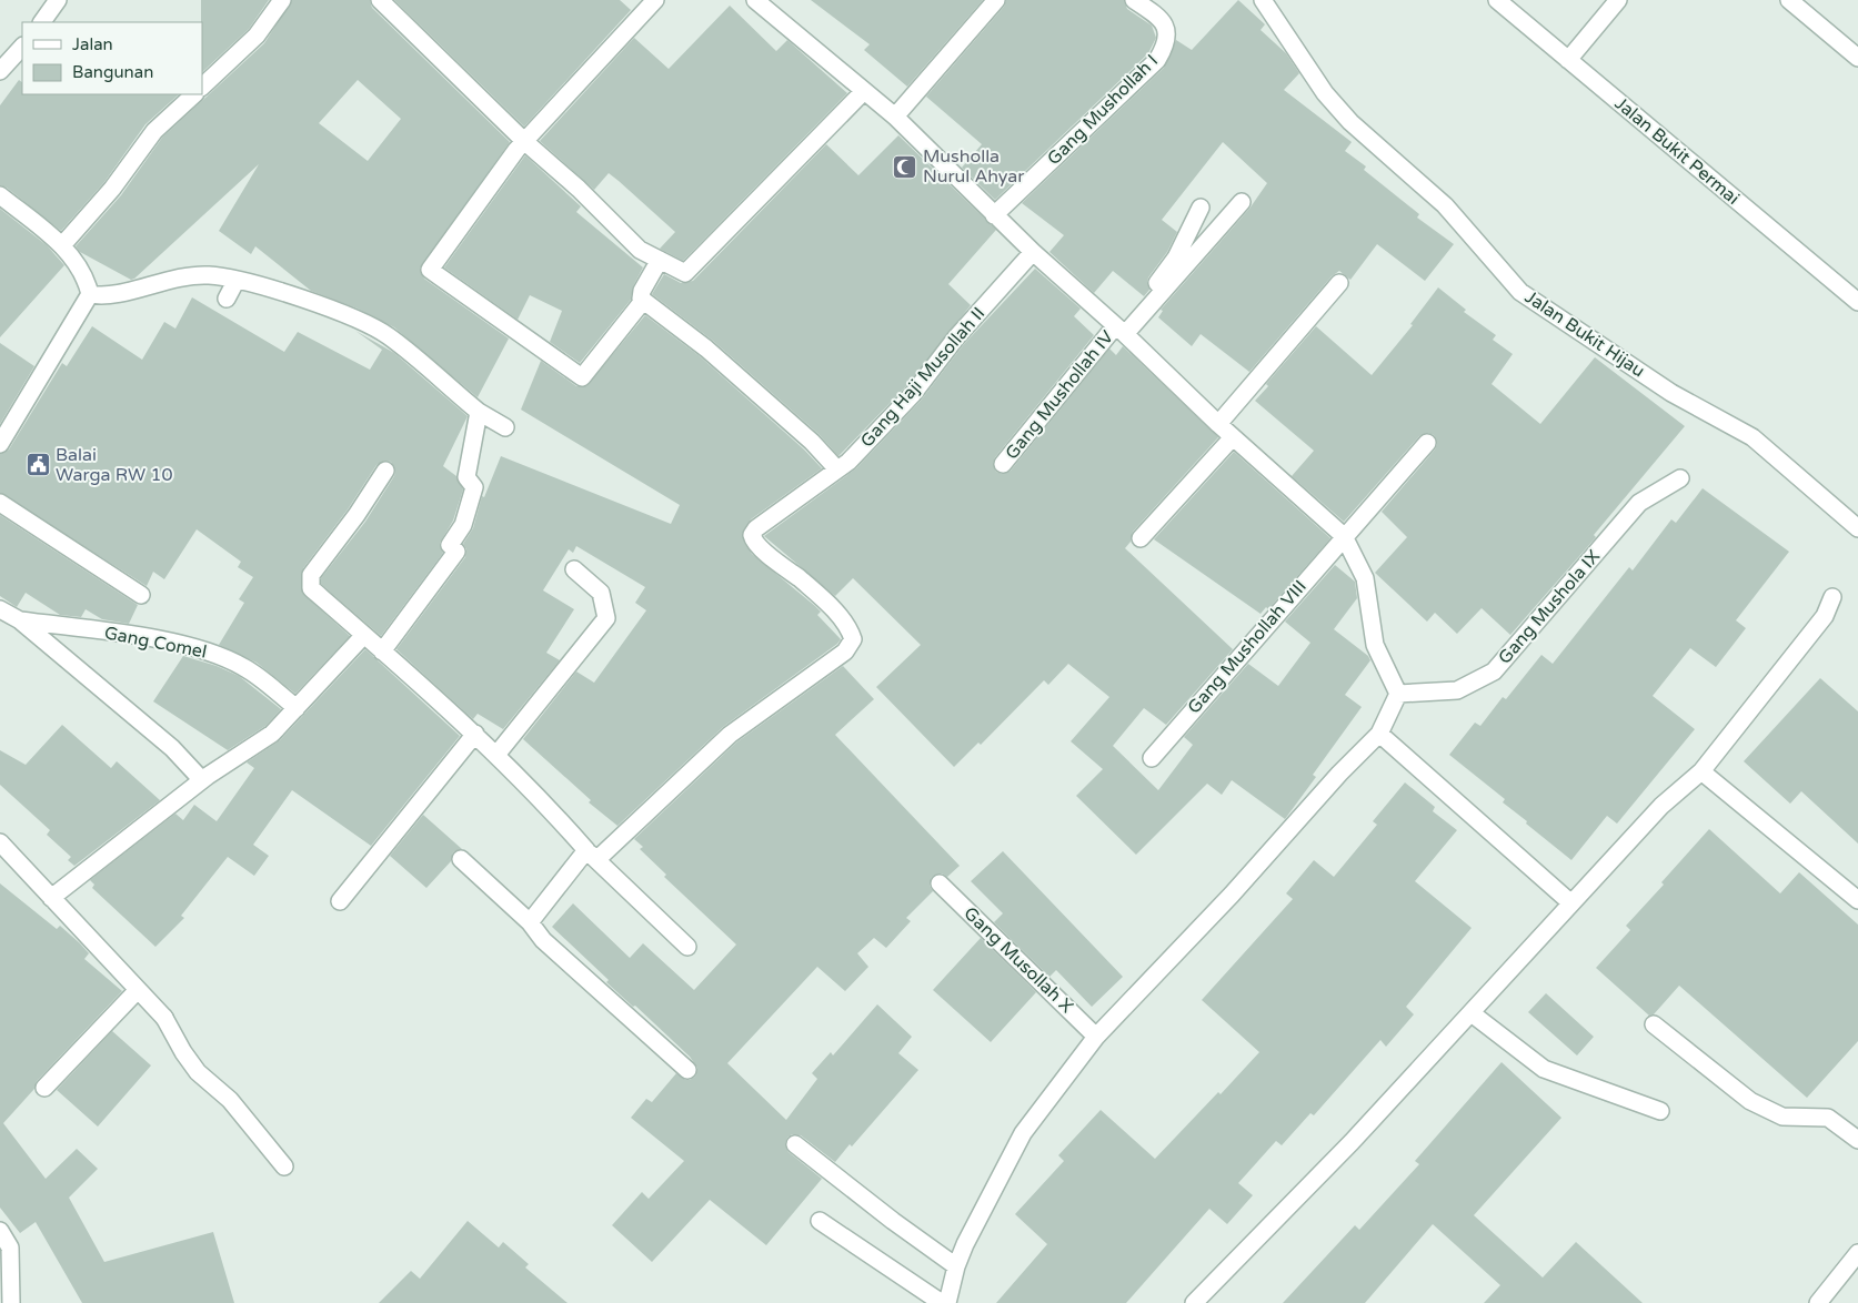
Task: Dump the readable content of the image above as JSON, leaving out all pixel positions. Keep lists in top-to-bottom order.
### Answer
{
  "streets": {
    "street": [
      "Gang Mushollah I",
      "Jalan Bukit Permai",
      "Jalan Bukit Hijau",
      "Gang Haji Musollah II",
      "Gang Mushollah IV",
      "Gang Mushola IX",
      "Gang Comel",
      "Gang Mushollah VIII",
      "Gang Musollah X"
    ]
  },
  "places": {
    "mosque": ["Musholla Nurul Ahyar"],
    "public building": ["Balai Warga RW 10"]
  },
  "legend": ["Jalan", "Bangunan"]
}
